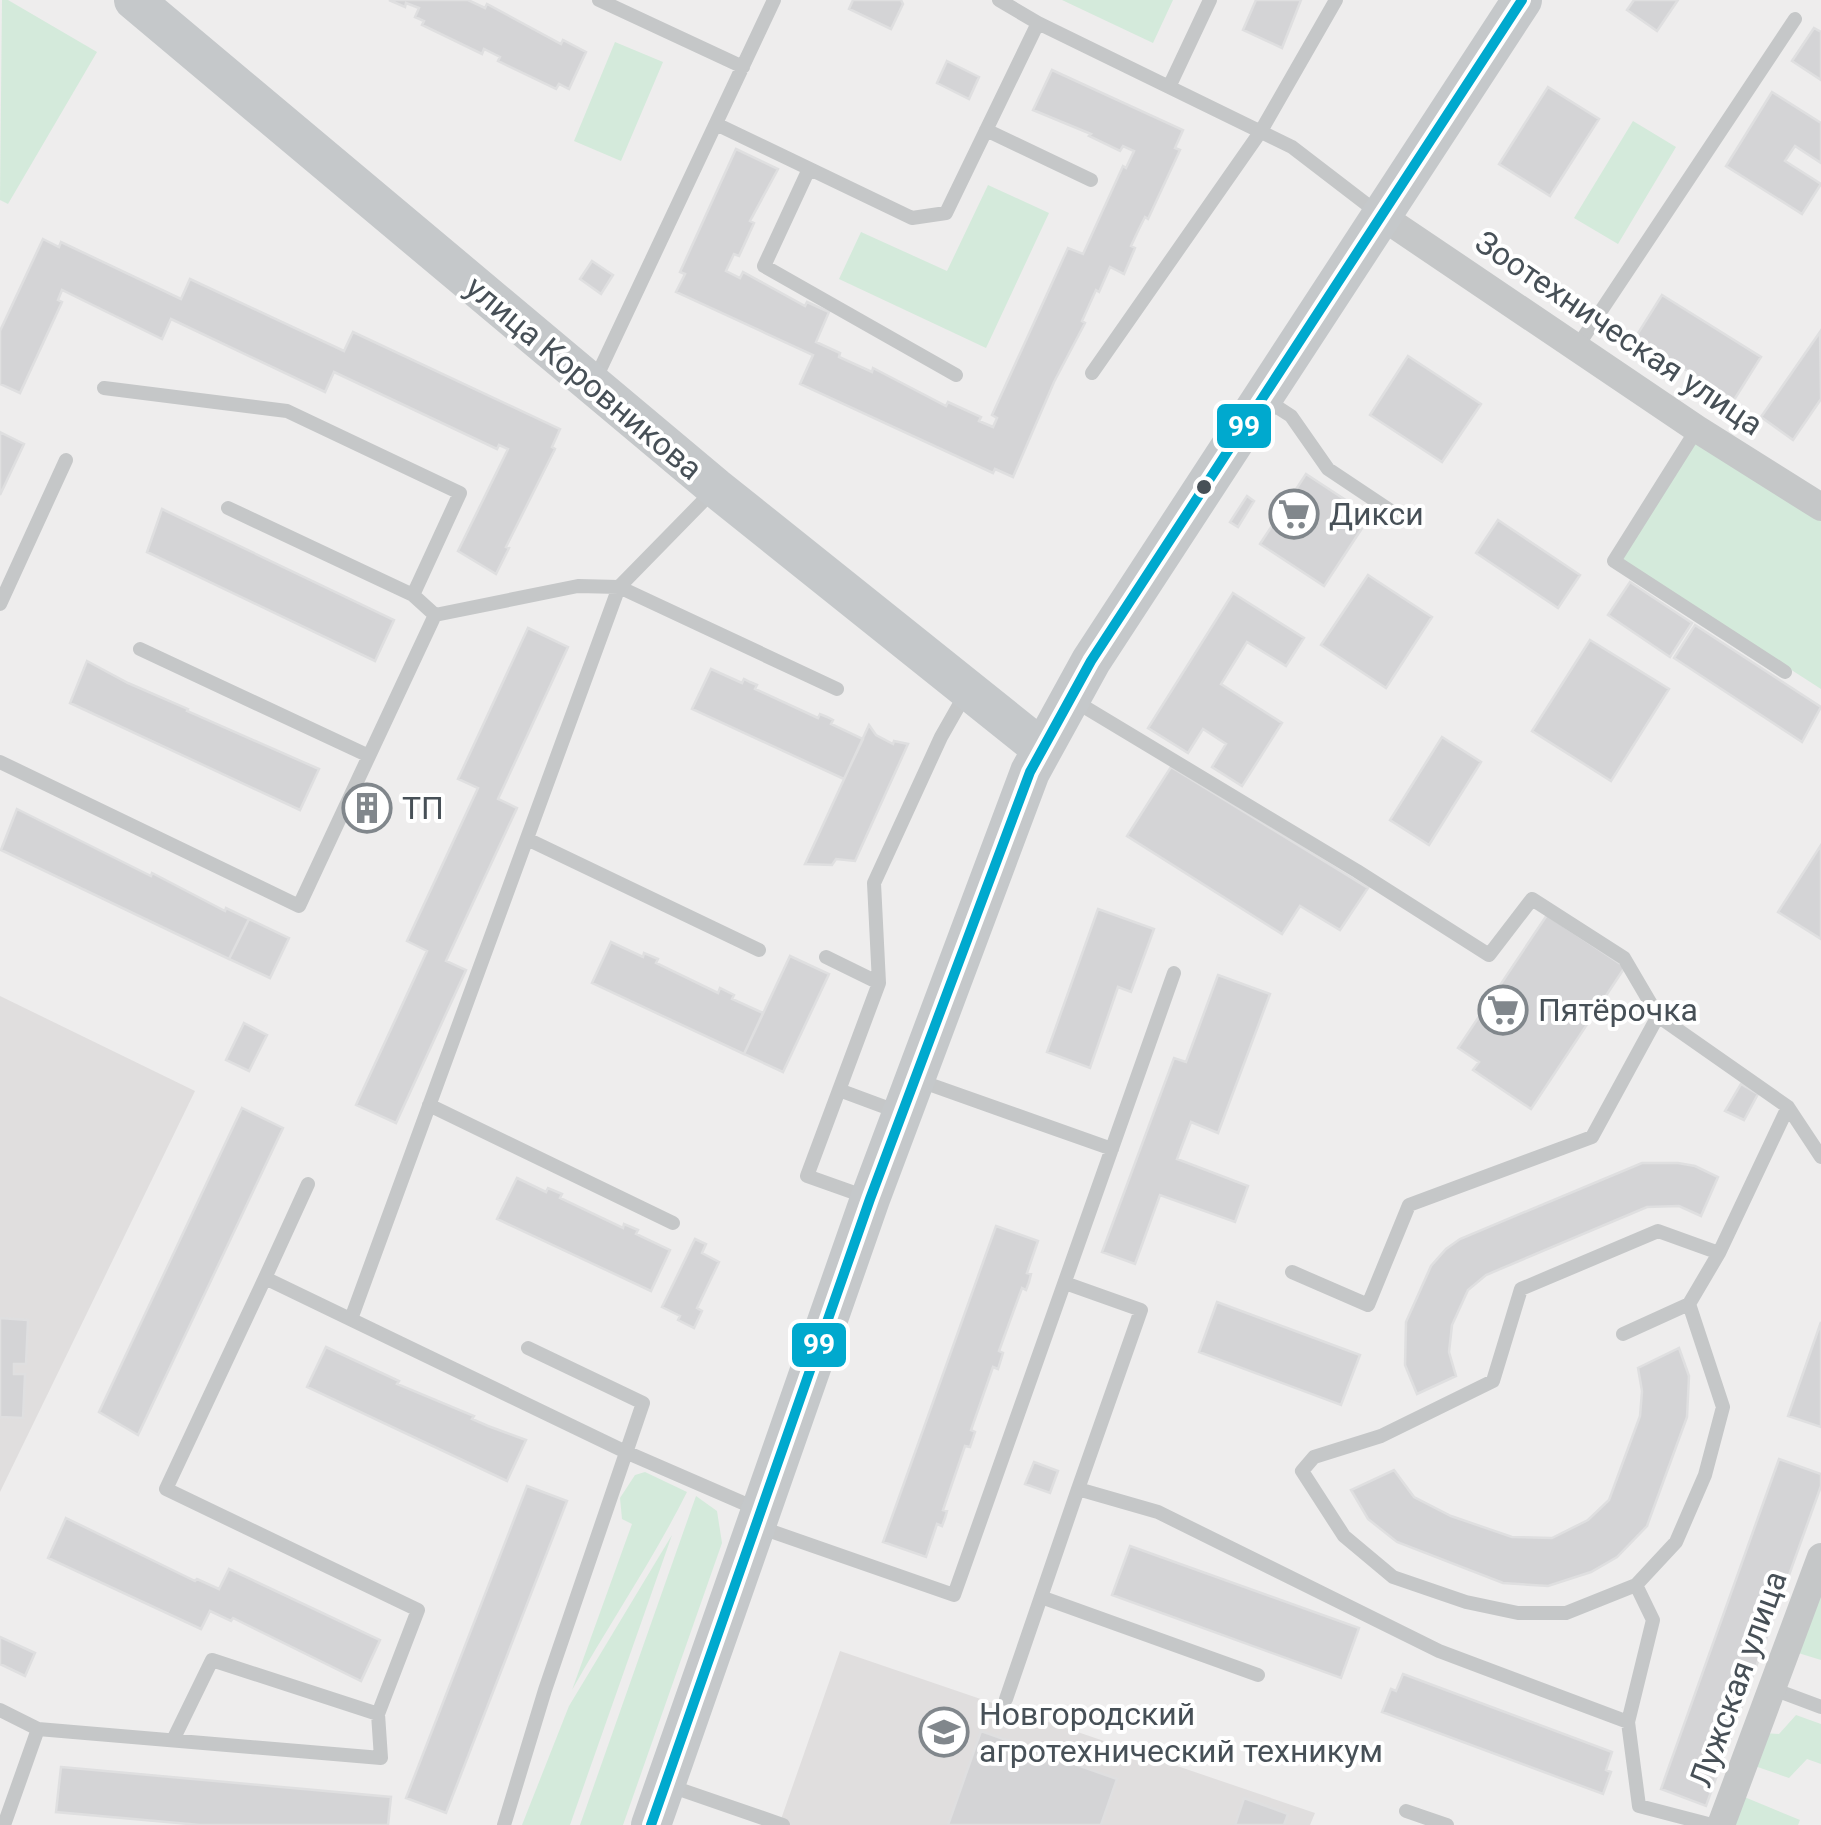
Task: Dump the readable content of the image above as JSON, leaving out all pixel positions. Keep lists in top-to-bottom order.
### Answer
{
  "streets": {
    "street": ["Зоотехническая улица", "улица Коровникова", "Лужская улица"]
  },
  "places": {
    "supermarket": ["Дикси", "Пятёрочка"],
    "building": ["ТП"],
    "school or university": ["Новгородский агротехнический техникум"]
  },
  "lines": ["transit line 99"]
}
